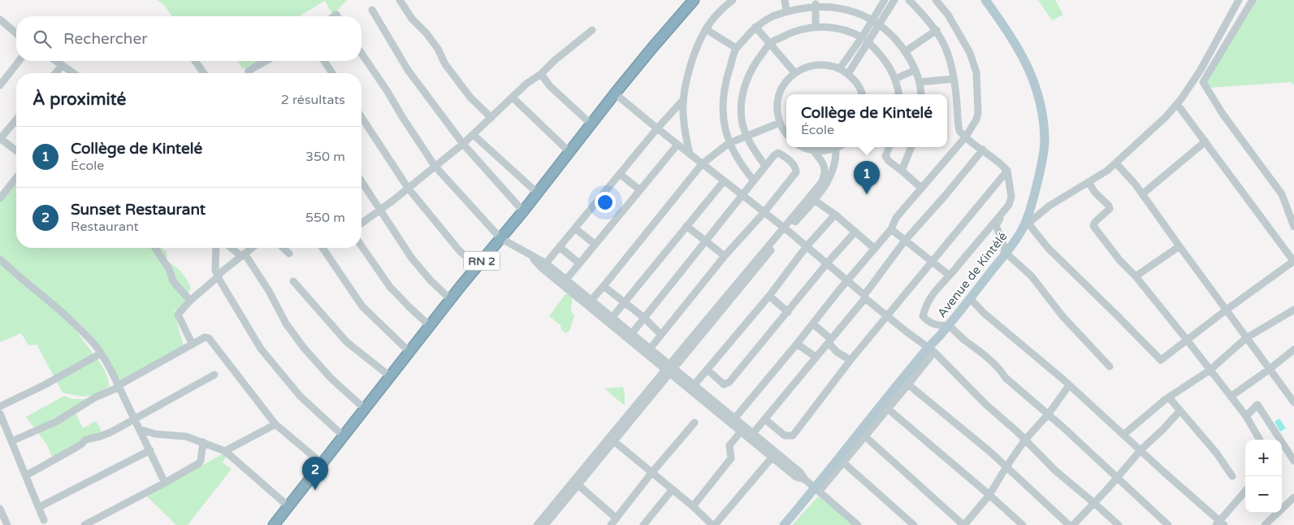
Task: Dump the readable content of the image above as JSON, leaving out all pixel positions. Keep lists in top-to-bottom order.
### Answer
{
  "streets": {
    "highway": ["RN 2"],
    "main road": ["Avenue de Kintélé"]
  },
  "page": {
    "search": "Rechercher",
    "heading": ["À proximité", "2 résultats"],
    "popup": ["Collège de Kintelé", "École"],
    "list": [
      {
        "mark": "1",
        "name": "Collège de Kintelé",
        "note": "École",
        "value": "350 m"
      },
      {
        "mark": "2",
        "name": "Sunset Restaurant",
        "note": "Restaurant",
        "value": "550 m"
      }
    ],
    "pins": ["1", "2"],
    "map_buttons": ["+", "−"]
  }
}
